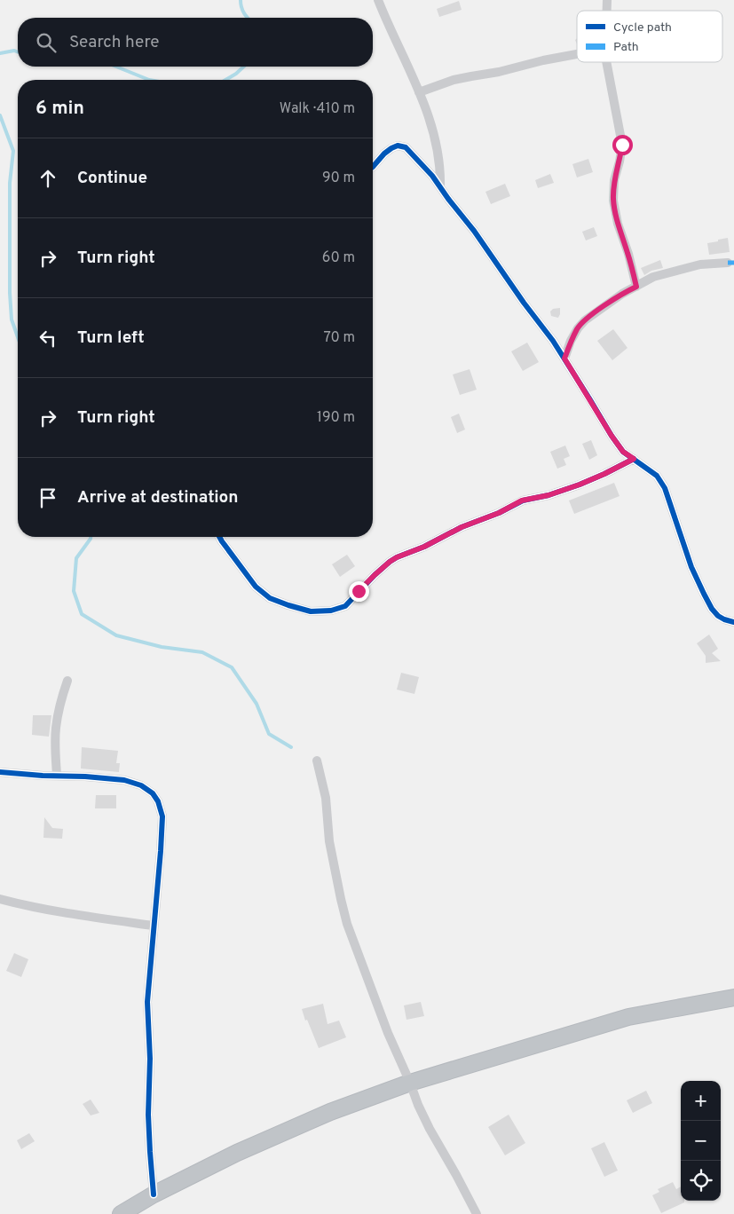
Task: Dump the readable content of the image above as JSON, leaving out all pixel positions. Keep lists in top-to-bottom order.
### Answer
{
  "legend": ["Cycle path", "Path"],
  "page": {
    "search": "Search here",
    "heading": ["6 min", "Walk · 410 m"],
    "list": [
      ["Continue", "90 m"],
      ["Turn right", "60 m"],
      ["Turn left", "70 m"],
      ["Turn right", "190 m"],
      "Arrive at destination"
    ],
    "map_buttons": ["+", "−"]
  }
}
